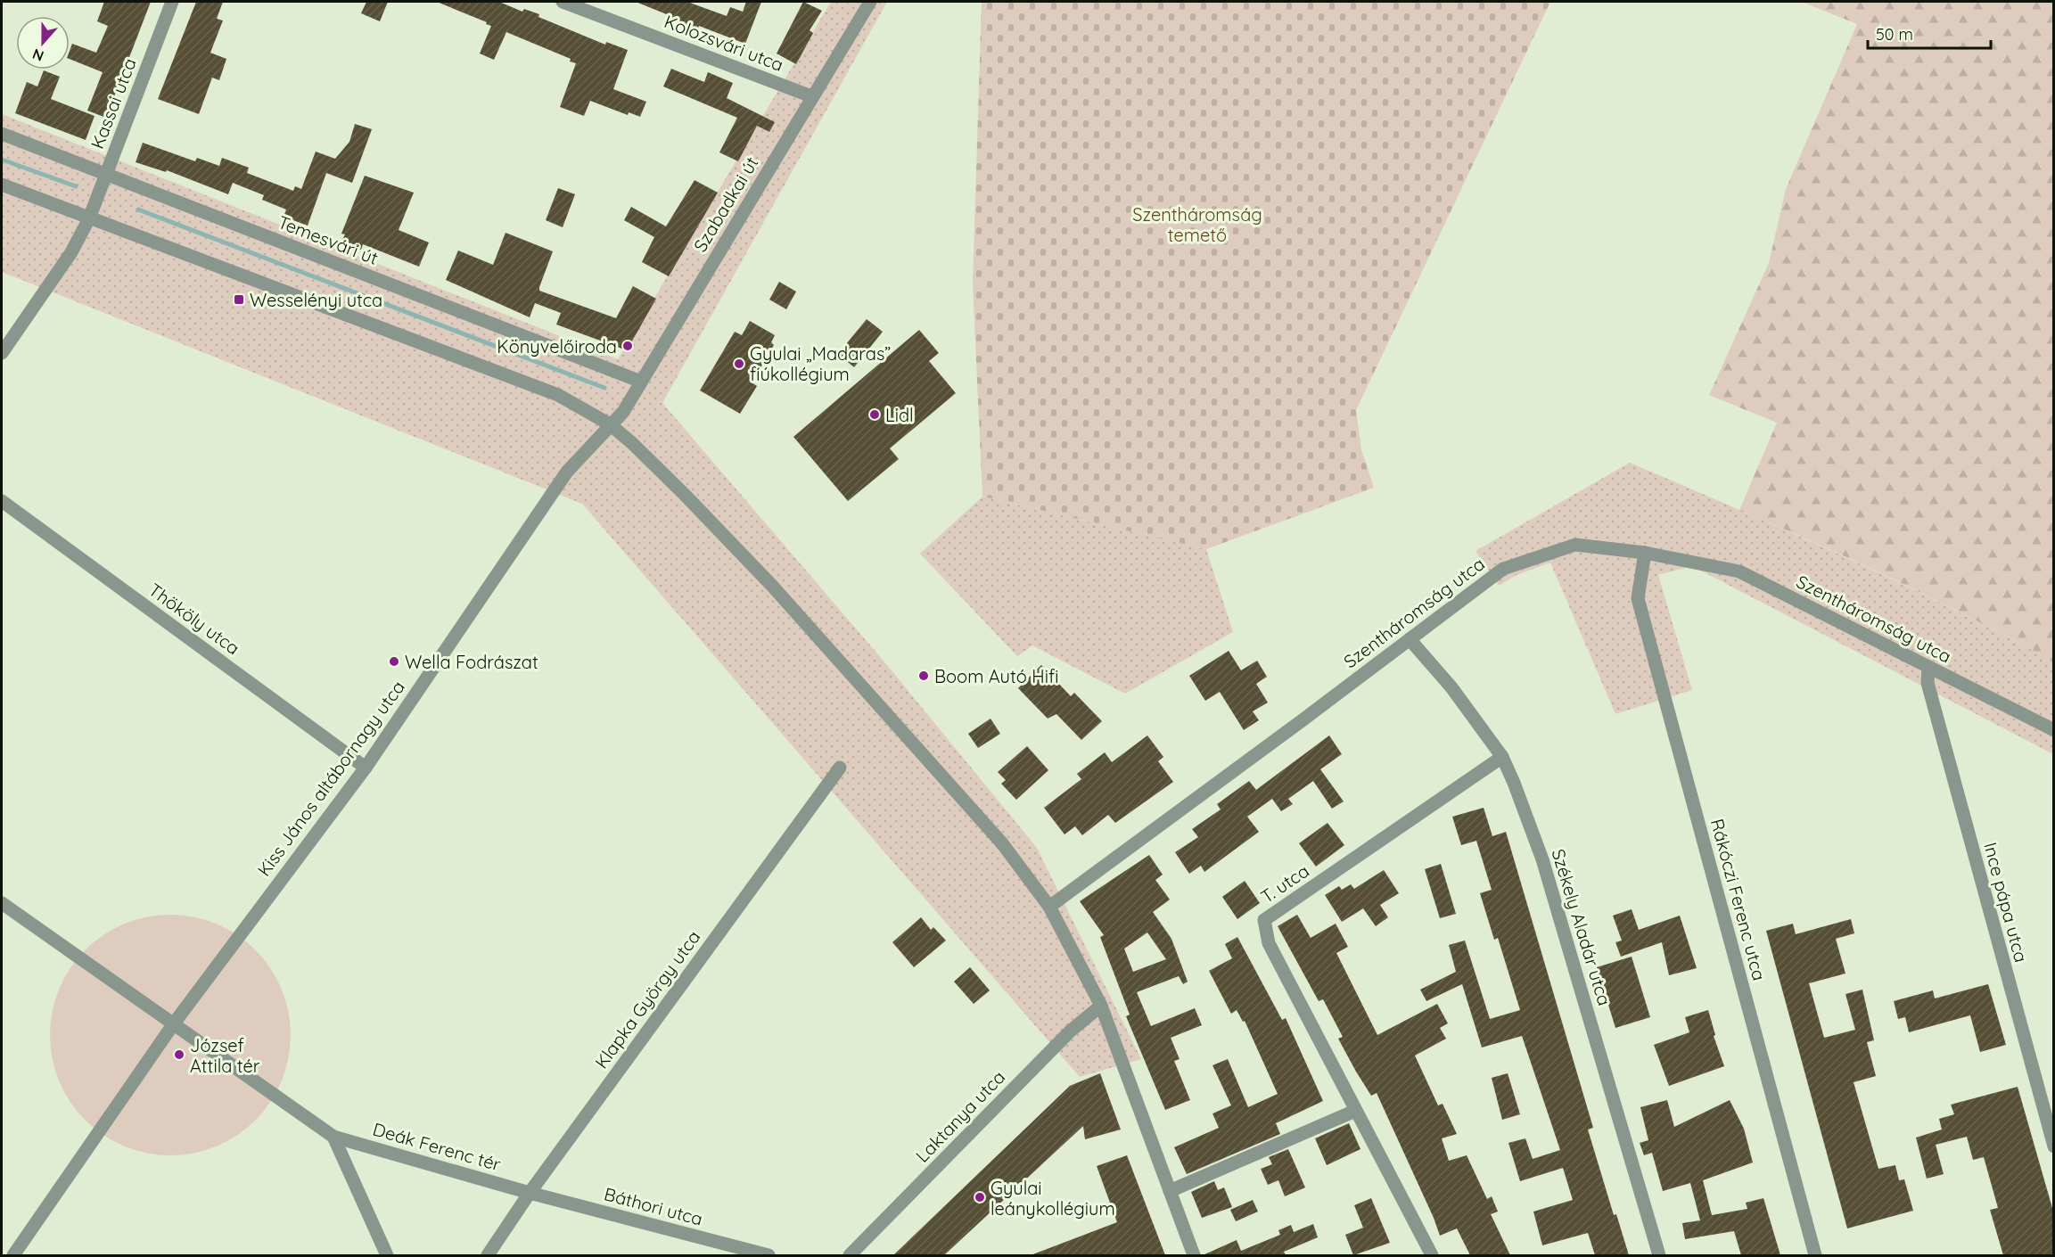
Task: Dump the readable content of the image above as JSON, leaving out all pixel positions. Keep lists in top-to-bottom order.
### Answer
{
  "streets": {
    "street": [
      "Kolozsvári utca",
      "Kassai utca",
      "Szabadkai út",
      "Temesvári út",
      "Szentháromság utca",
      "Thököly utca",
      "Kiss János altábornagy utca",
      "T. utca",
      "Rákóczi Ferenc utca",
      "Ince pápa utca",
      "Székely Aladár utca",
      "Klapka György utca",
      "Laktanya utca",
      "Deák Ferenc tér",
      "Báthori utca"
    ]
  },
  "crossings": [
    ["Kolozsvári utca", "Szabadkai út"],
    ["Kassai utca", "Temesvári út"],
    ["Szabadkai út", "Temesvári út"],
    ["Szabadkai út", "Kiss János altábornagy utca"],
    ["Szentháromság utca", "Rákóczi Ferenc utca"],
    ["Szentháromság utca", "Ince pápa utca"],
    ["Szentháromság utca", "Székely Aladár utca"],
    ["Thököly utca", "Kiss János altábornagy utca"],
    ["Kiss János altábornagy utca", "Deák Ferenc tér"],
    ["T. utca", "Székely Aladár utca"],
    ["Klapka György utca", "Deák Ferenc tér"],
    ["Klapka György utca", "Báthori utca"],
    ["Deák Ferenc tér", "Báthori utca"]
  ],
  "parks": ["Szentháromság temető"],
  "places": {
    "transit": ["Wesselényi utca"],
    "other": [
      "Könyvelőiroda",
      "Gyulai „Madaras” fiúkollégium",
      "Lidl",
      "Wella Fodrászat",
      "Boom Autó Hifi",
      "József Attila tér",
      "Gyulai leánykollégium"
    ]
  },
  "scale_bar": "50 m",
  "north": "bottom"
}
